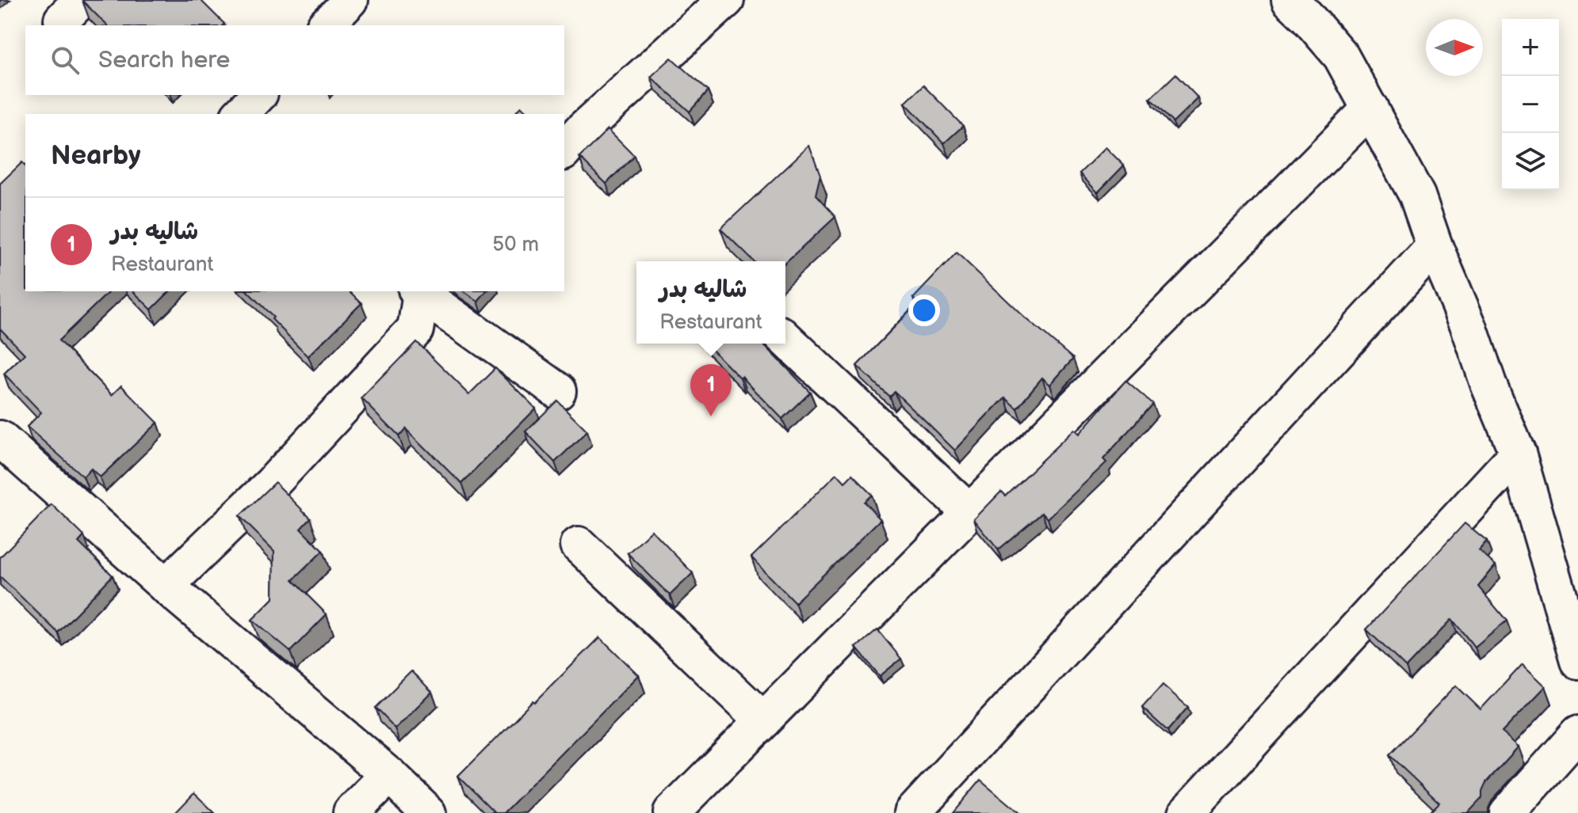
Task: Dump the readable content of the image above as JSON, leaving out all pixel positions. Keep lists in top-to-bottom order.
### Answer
{
  "north": "right",
  "page": {
    "map_buttons": ["+", "−"],
    "search": "Search here",
    "heading": "Nearby",
    "list": [
      {
        "mark": "1",
        "name": "شاليه بدر",
        "note": "Restaurant",
        "value": "50 m"
      }
    ],
    "popup": ["شاليه بدر", "Restaurant"],
    "pins": "1"
  }
}
